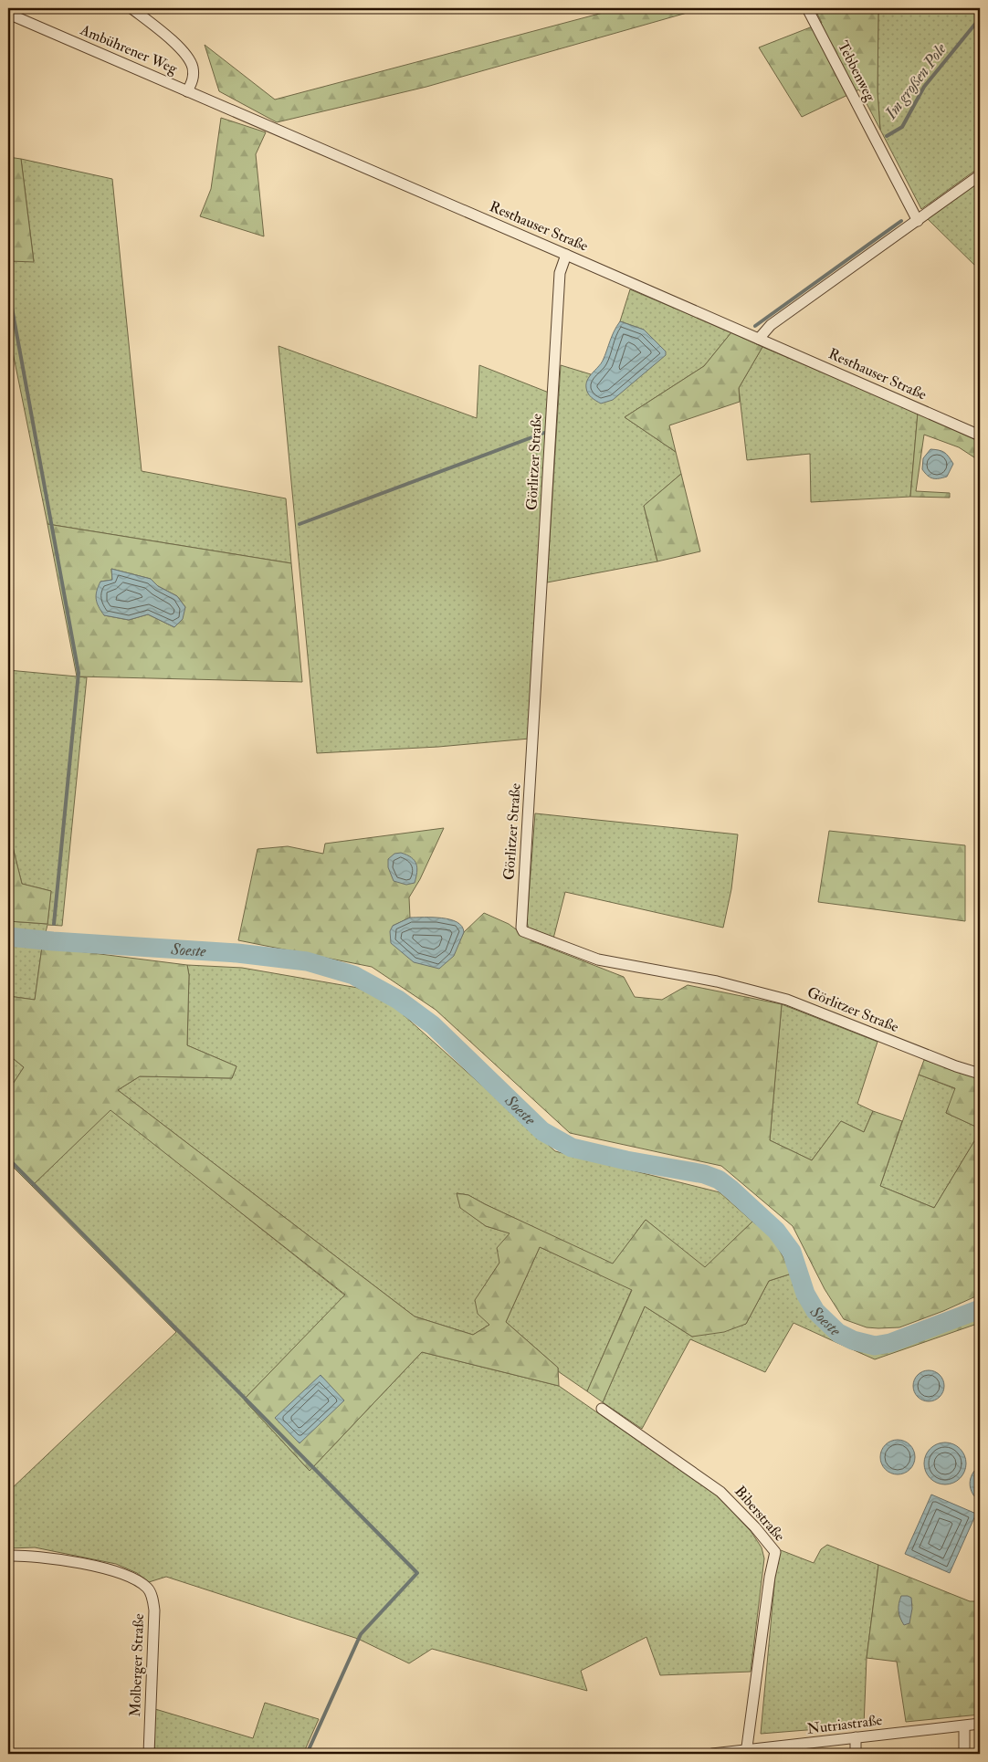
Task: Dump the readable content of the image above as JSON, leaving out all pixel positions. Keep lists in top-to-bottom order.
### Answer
{
  "streets": {
    "street": [
      "Ambührener Weg",
      "Tebbenweg",
      "Resthauser Straße",
      "Görlitzer Straße",
      "Biberstraße",
      "Molberger Straße",
      "Nutriastraße"
    ]
  },
  "crossings": [
    ["Ambührener Weg", "Resthauser Straße"],
    ["Resthauser Straße", "Görlitzer Straße"],
    ["Biberstraße", "Nutriastraße"]
  ],
  "water": ["Im großen Pole", "Soeste"]
}
